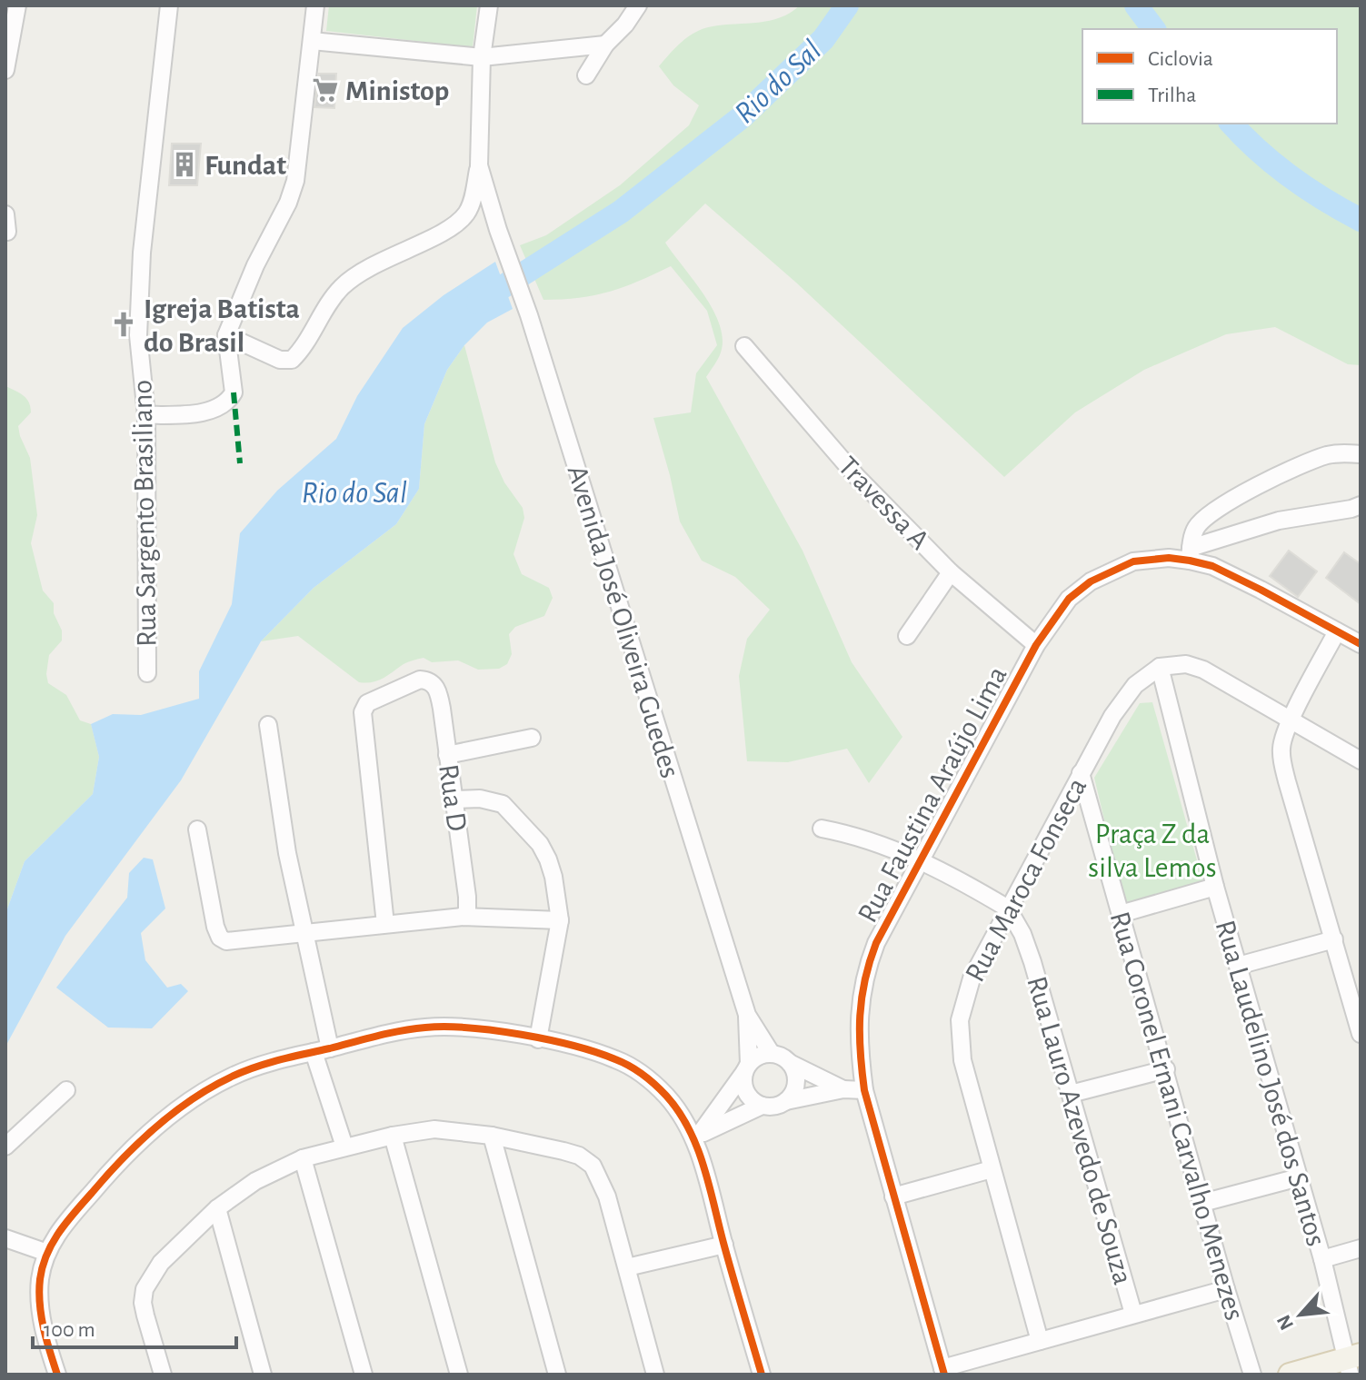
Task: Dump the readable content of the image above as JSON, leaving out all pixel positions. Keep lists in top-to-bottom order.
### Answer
{
  "streets": {
    "street": [
      "Travessa A",
      "Rua Sargento Brasiliano",
      "Avenida José Oliveira Guedes",
      "Rua Faustina Araújo Lima",
      "Rua D",
      "Rua Maroca Fonseca",
      "Rua Laudelino José dos Santos",
      "Rua Coronel Ernani Carvalho Menezes",
      "Rua Lauro Azevedo de Souza"
    ]
  },
  "crossings": [
    ["Travessa A", "Rua Faustina Araújo Lima"],
    ["Rua Maroca Fonseca", "Rua Laudelino José dos Santos"],
    ["Rua Maroca Fonseca", "Rua Coronel Ernani Carvalho Menezes"],
    ["Rua Maroca Fonseca", "Rua Lauro Azevedo de Souza"]
  ],
  "water": ["Rio do Sal"],
  "parks": ["Praça Z da silva Lemos"],
  "places": {
    "supermarket": ["Ministop"],
    "building": ["Fundat"],
    "church": ["Igreja Batista do Brasil"]
  },
  "legend": ["Ciclovia", "Trilha"],
  "scale_bar": "100 m",
  "north": "bottom left"
}
